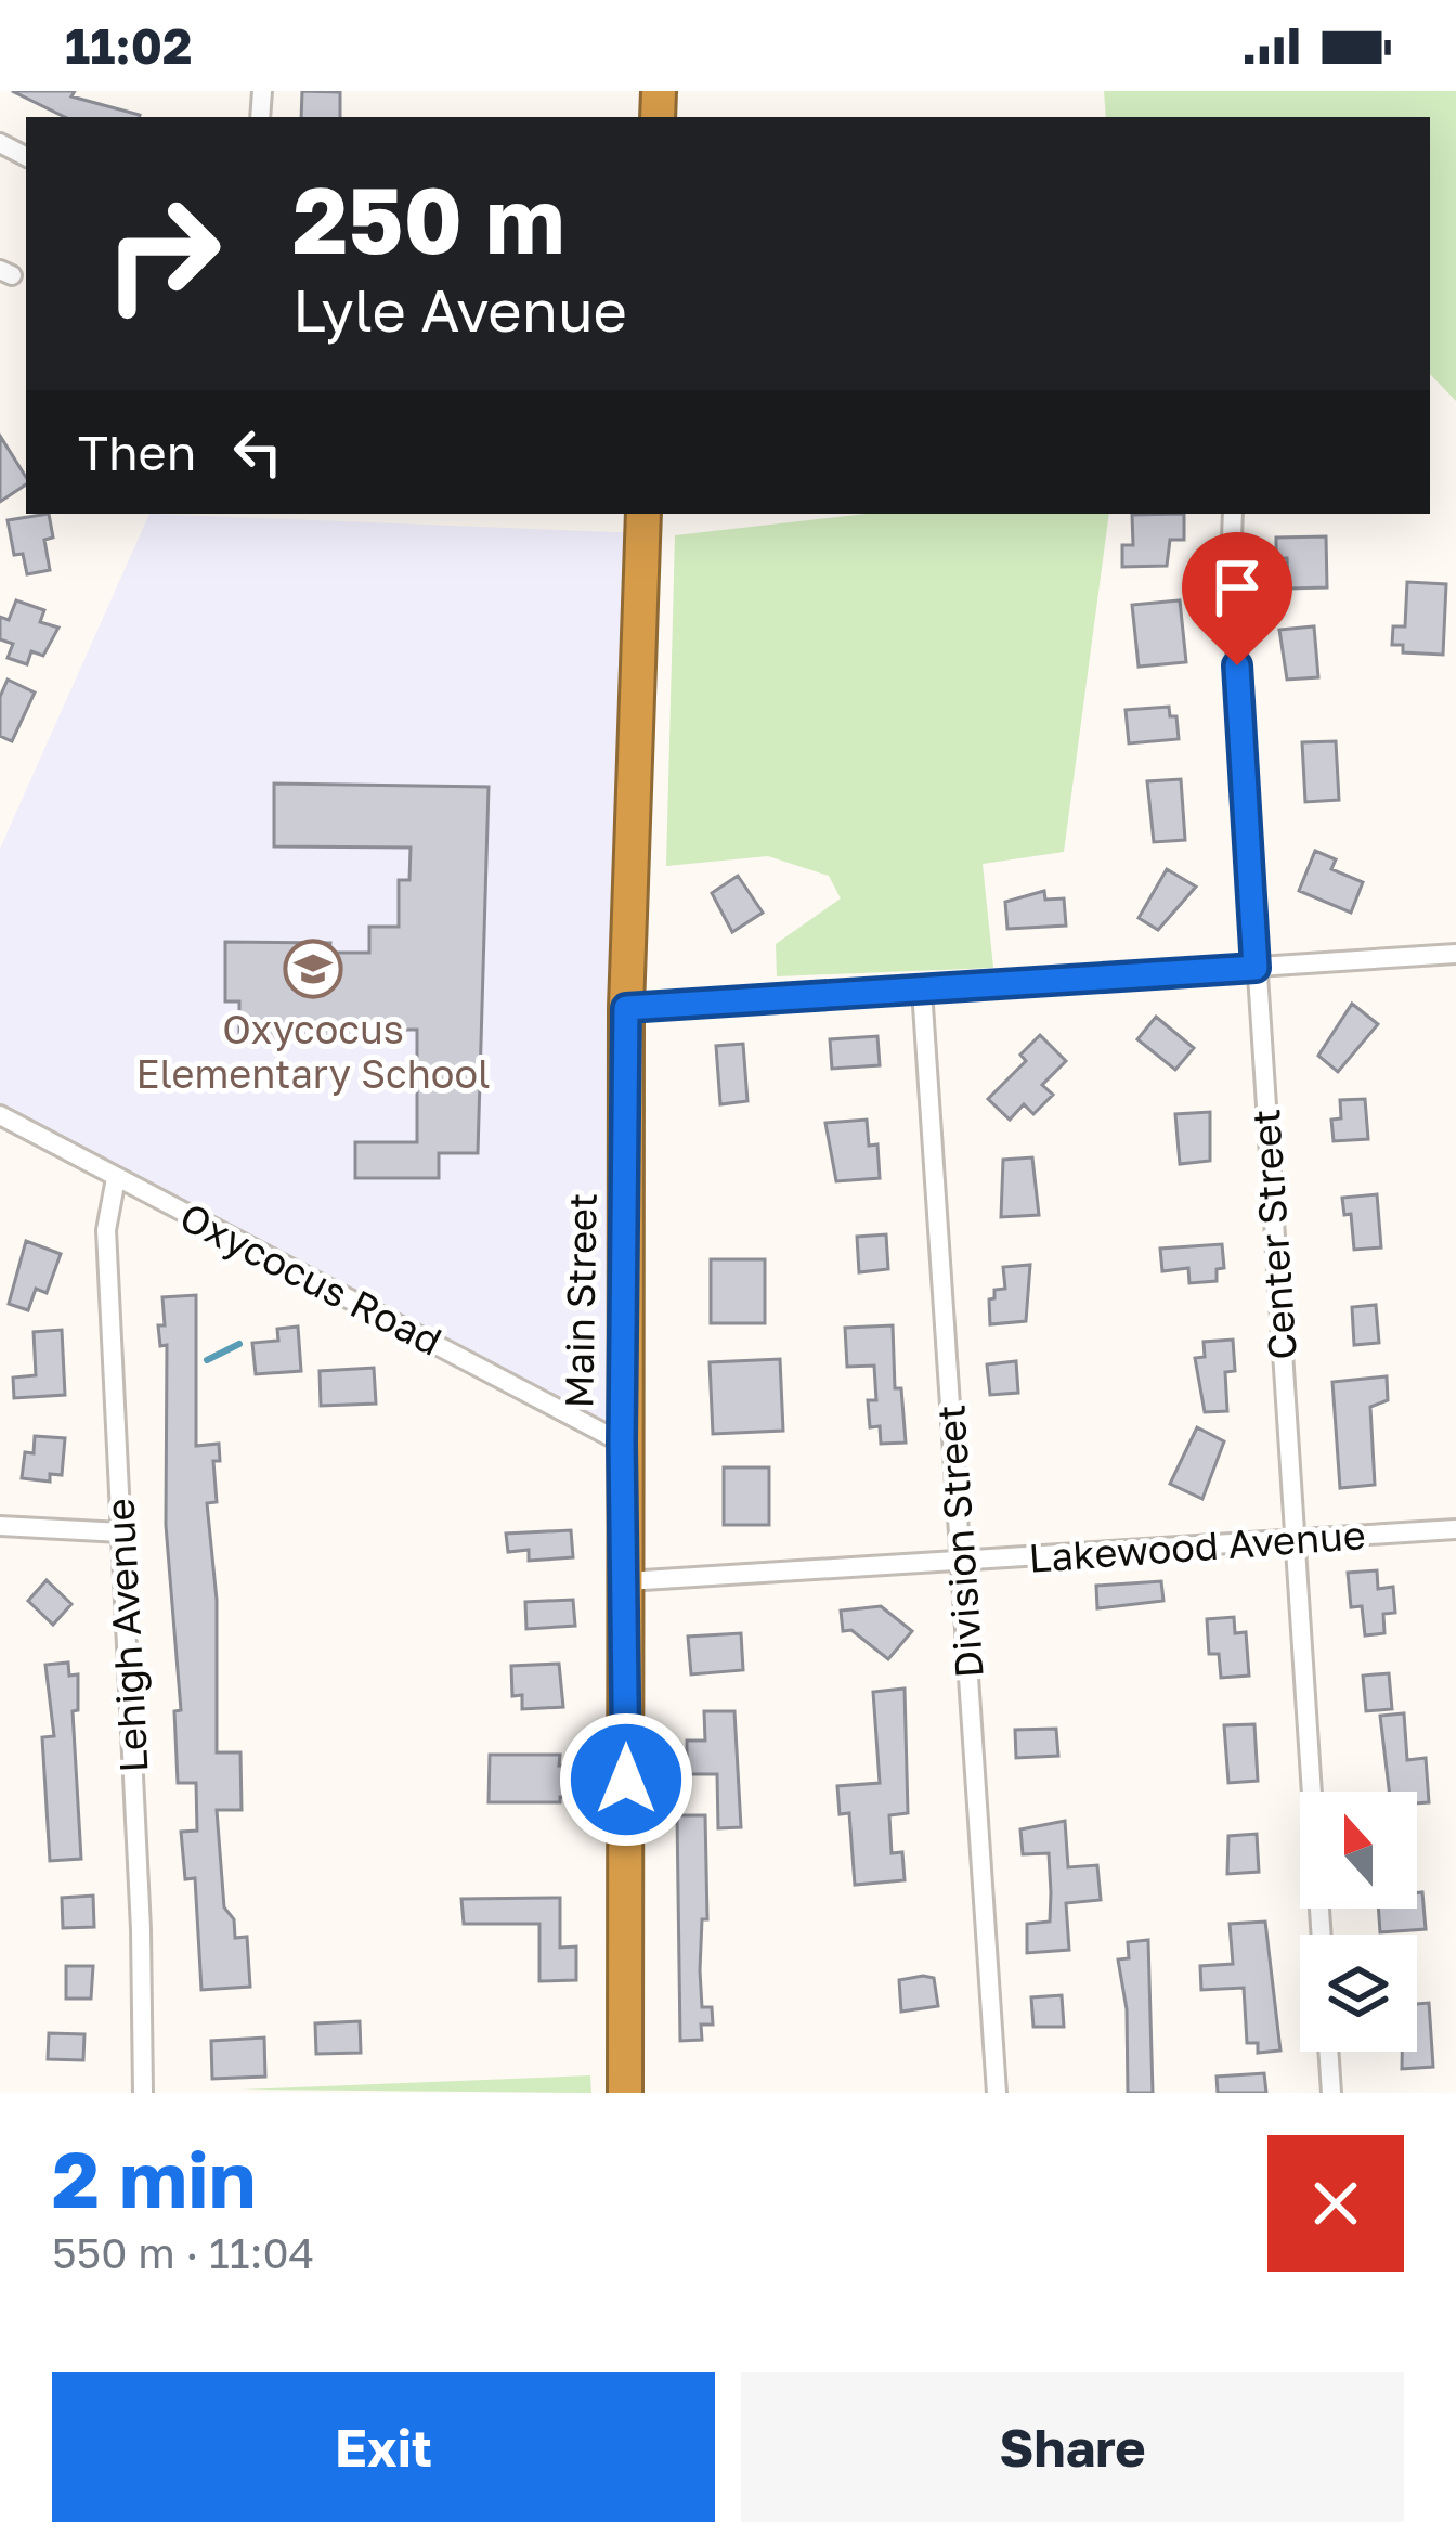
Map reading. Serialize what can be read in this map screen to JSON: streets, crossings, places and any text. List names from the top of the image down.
{
  "streets": {
    "highway": ["Main Street"],
    "street": [
      "Center Street",
      "Oxycocus Road",
      "Division Street",
      "Lakewood Avenue",
      "Lehigh Avenue"
    ]
  },
  "crossings": [
    ["Center Street", "Lakewood Avenue"],
    ["Oxycocus Road", "Main Street"],
    ["Oxycocus Road", "Lehigh Avenue"],
    ["Main Street", "Lakewood Avenue"],
    ["Division Street", "Lakewood Avenue"]
  ],
  "places": {
    "school or university": ["Oxycocus Elementary School"]
  },
  "north": "top",
  "page": {
    "status": "11:02",
    "turn": ["250 m", "Lyle Avenue"],
    "then": "Then",
    "heading": ["2 min", "550 m · 11:04"],
    "buttons": ["Exit", "Share"]
  }
}
